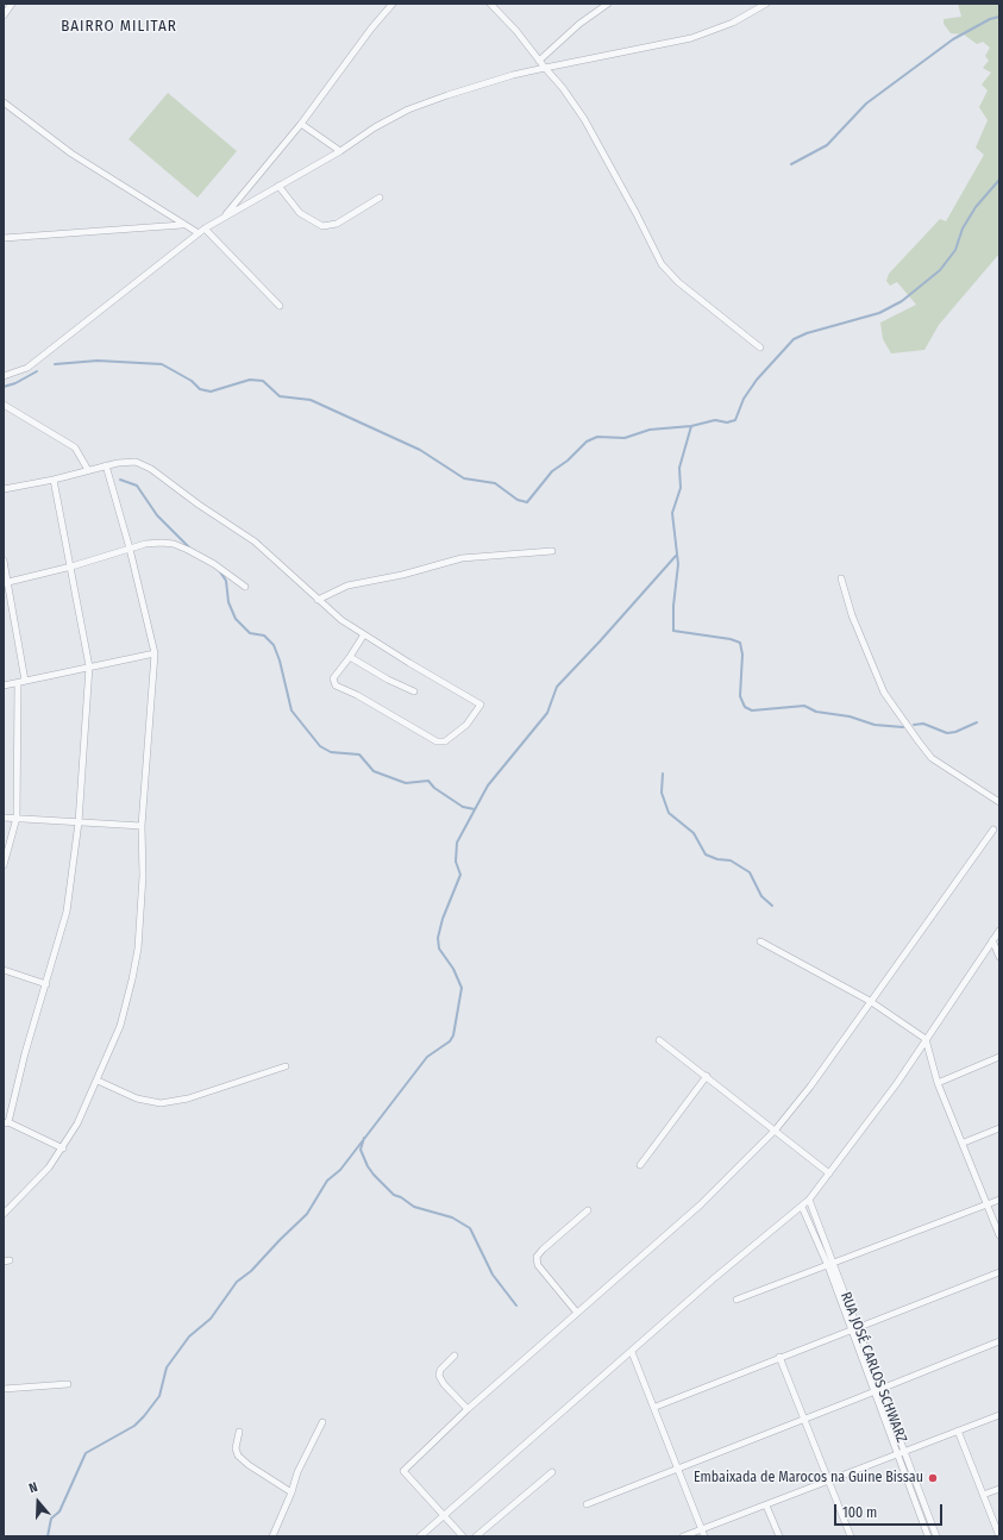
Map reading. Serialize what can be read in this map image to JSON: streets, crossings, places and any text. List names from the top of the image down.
{
  "streets": {
    "street": ["RUA JOSÉ CARLOS SCHWARZ"]
  },
  "districts": ["BAIRRO MILITAR"],
  "places": ["Embaixada de Marocos na Guine Bissau"],
  "scale_bar": "100 m",
  "north": "top"
}
